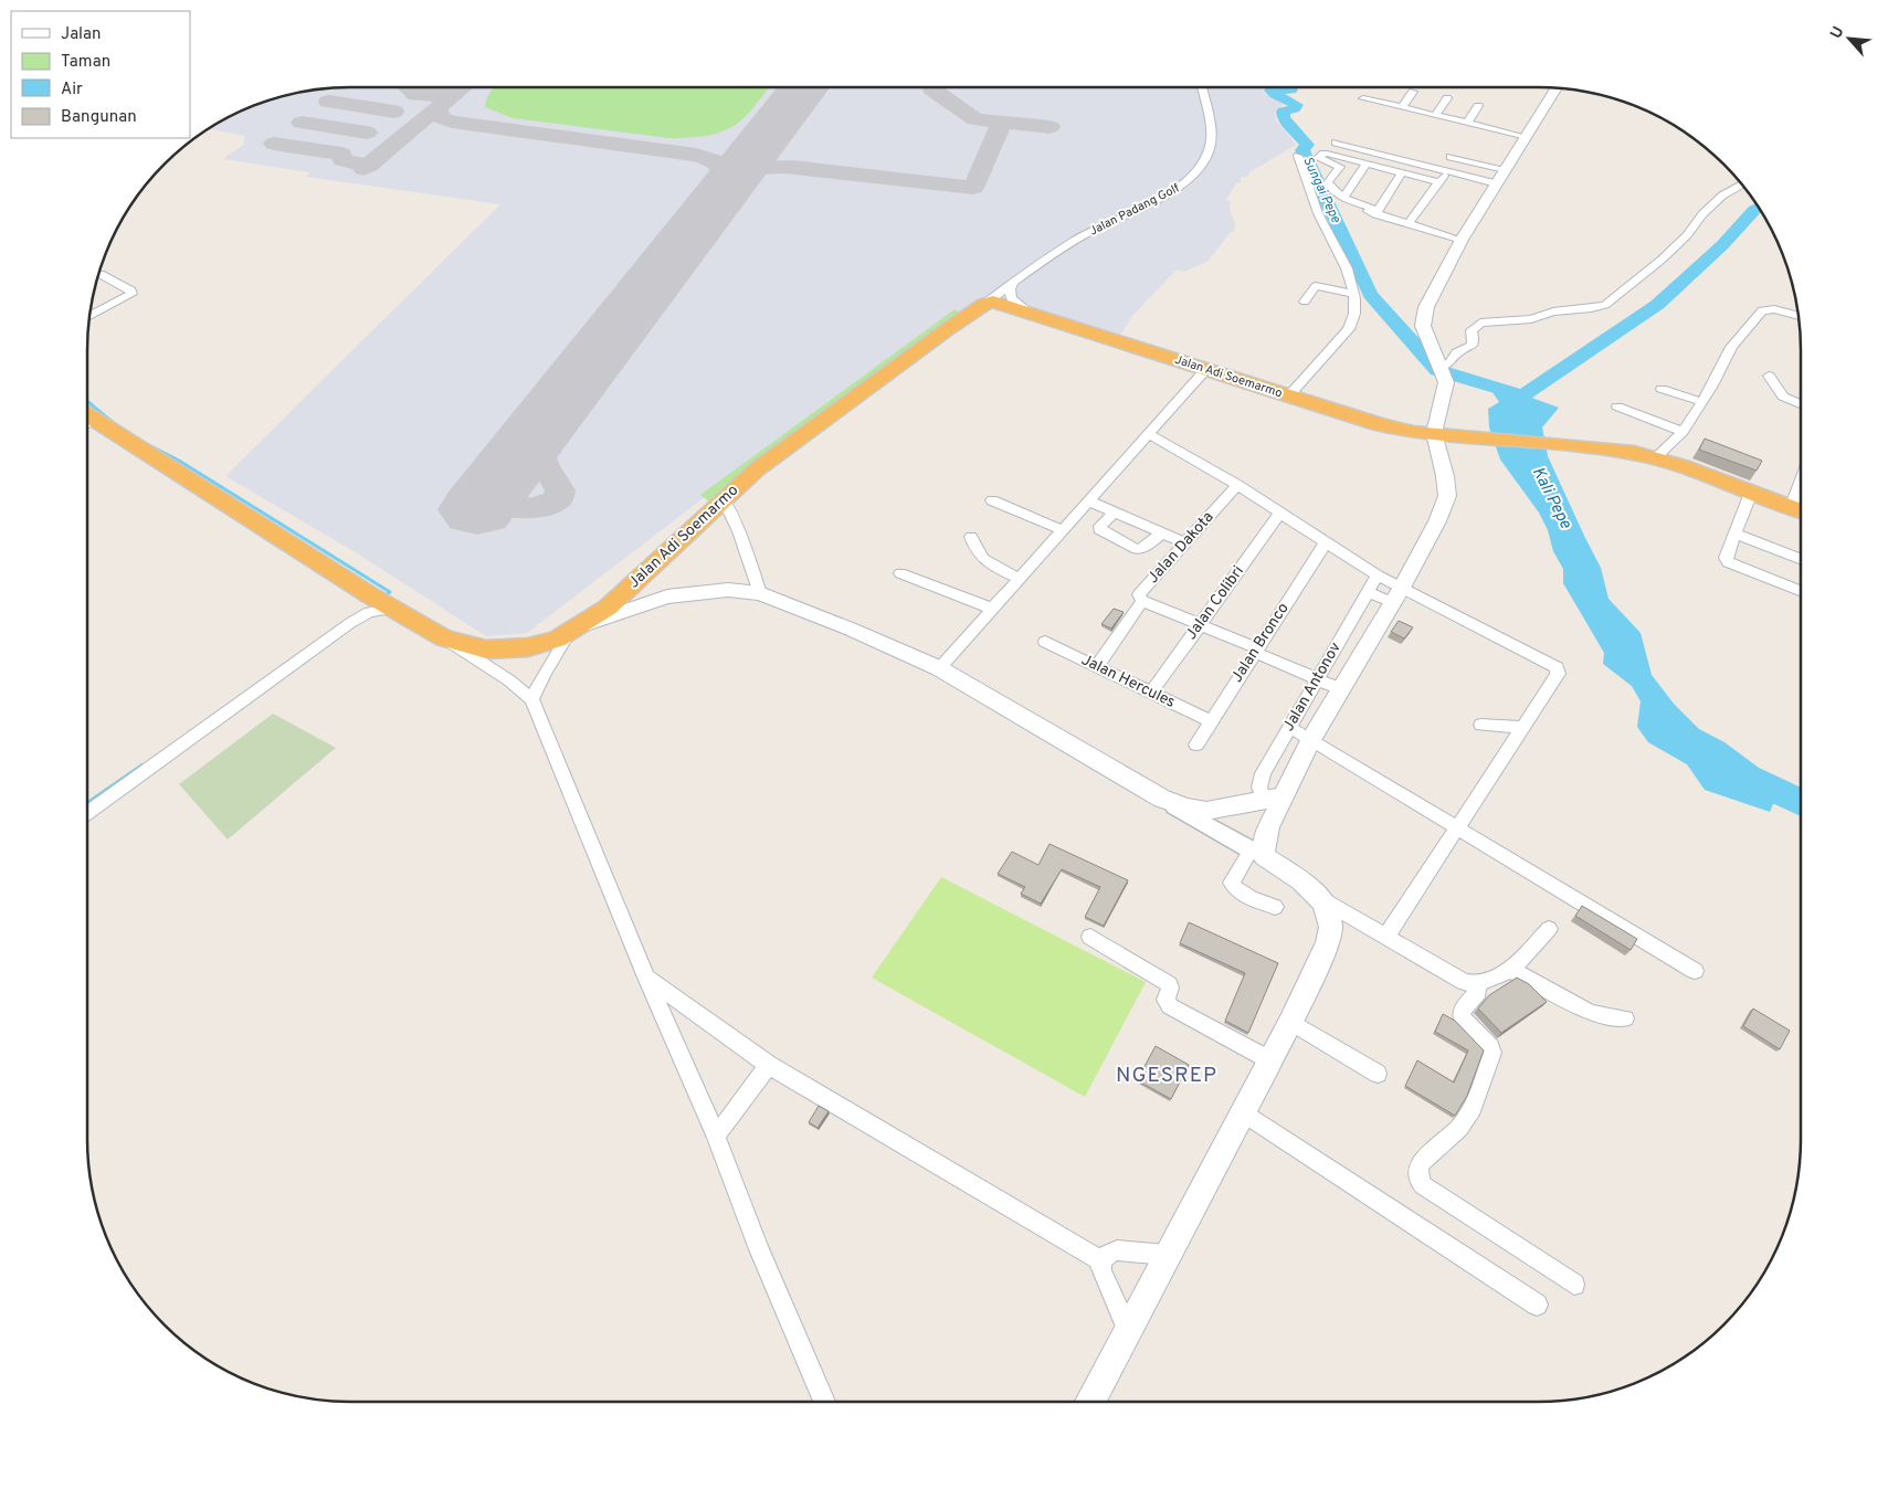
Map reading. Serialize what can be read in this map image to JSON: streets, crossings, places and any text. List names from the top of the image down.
{
  "streets": {
    "highway": ["Jalan Adi Soemarmo"],
    "street": [
      "Jalan Padang Golf",
      "Jalan Dakota",
      "Jalan Colibri",
      "Jalan Bronco",
      "Jalan Hercules",
      "Jalan Antonov"
    ]
  },
  "crossings": [
    ["Jalan Padang Golf", "Jalan Adi Soemarmo"],
    ["Jalan Dakota", "Jalan Hercules"],
    ["Jalan Colibri", "Jalan Hercules"],
    ["Jalan Bronco", "Jalan Hercules"]
  ],
  "districts": ["NGESREP"],
  "water": ["Sungai Pepe", "Kali Pepe"],
  "legend": [
    "Jalan",
    "Taman",
    "Air",
    "Bangunan"
  ],
  "north": "top left"
}
